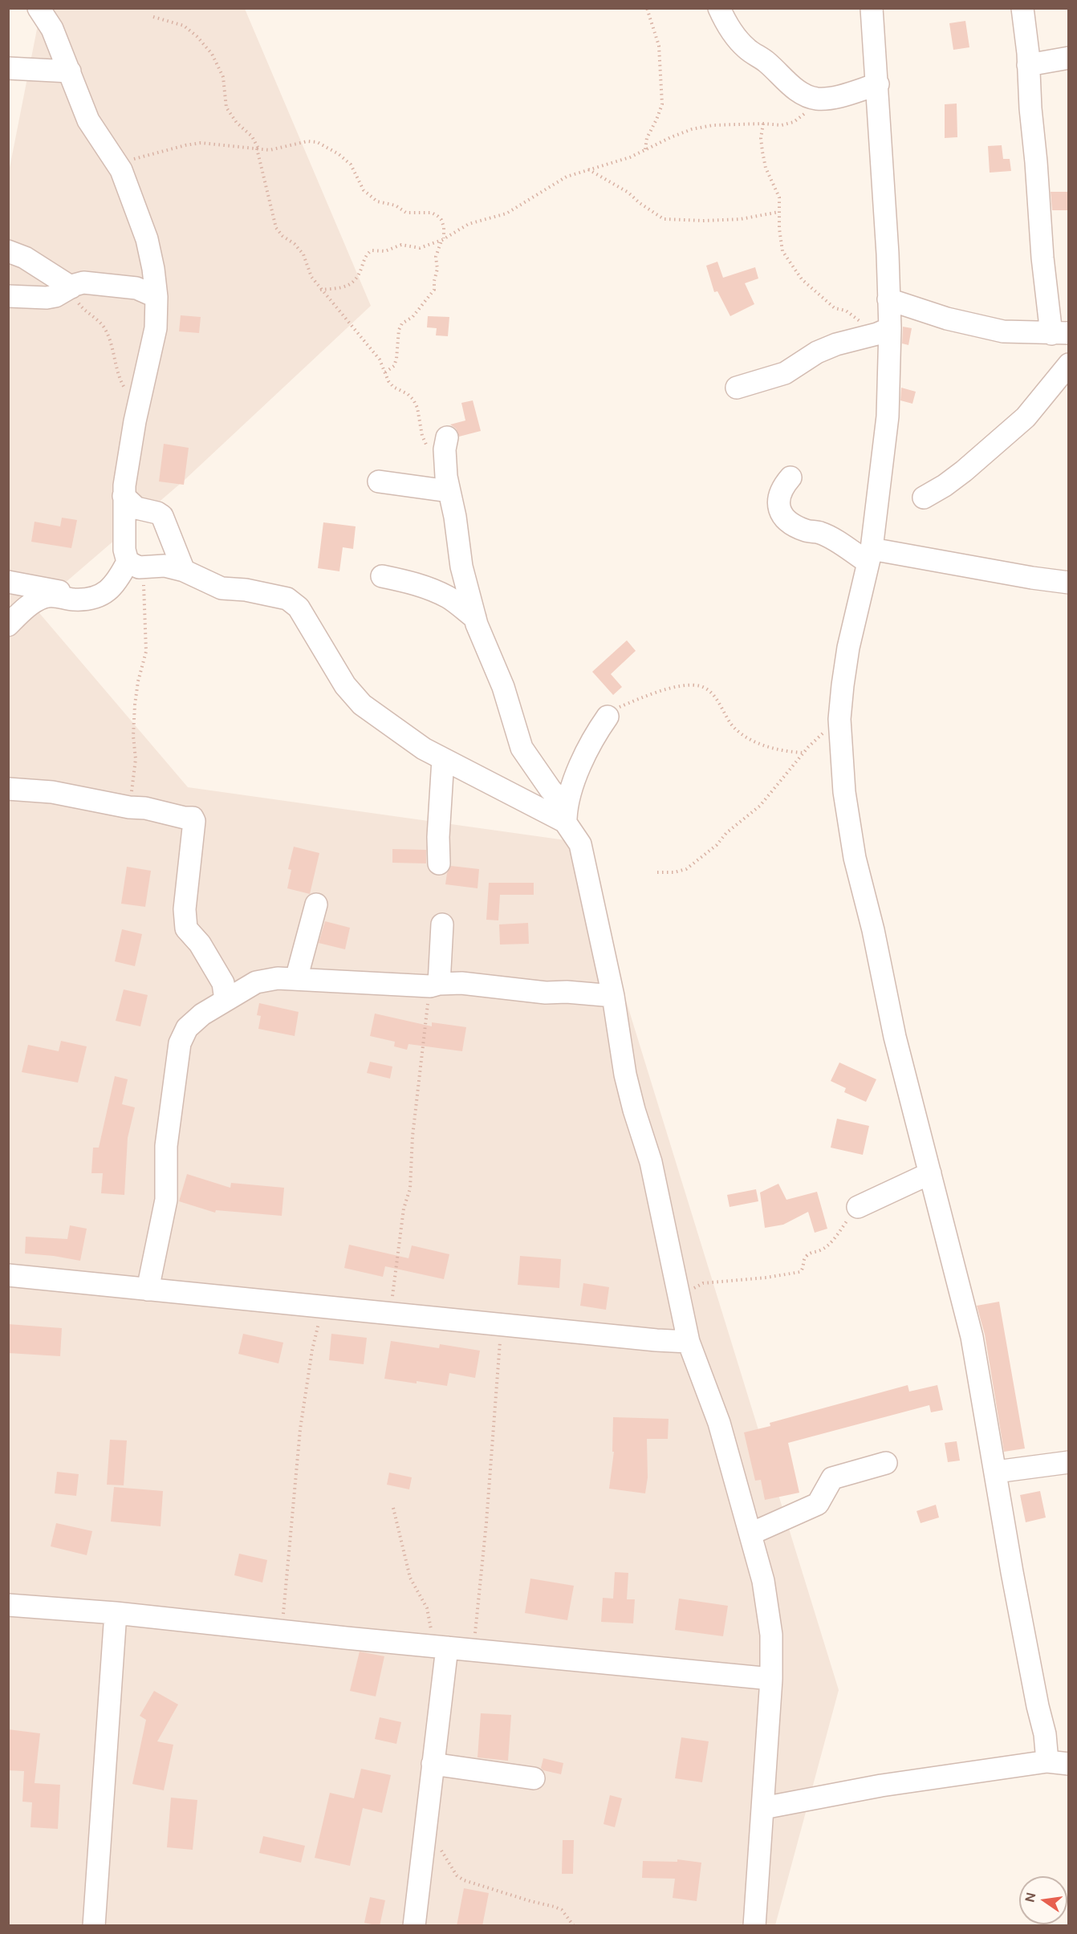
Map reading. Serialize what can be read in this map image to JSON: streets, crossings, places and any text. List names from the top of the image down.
{
  "north": "left"
}
